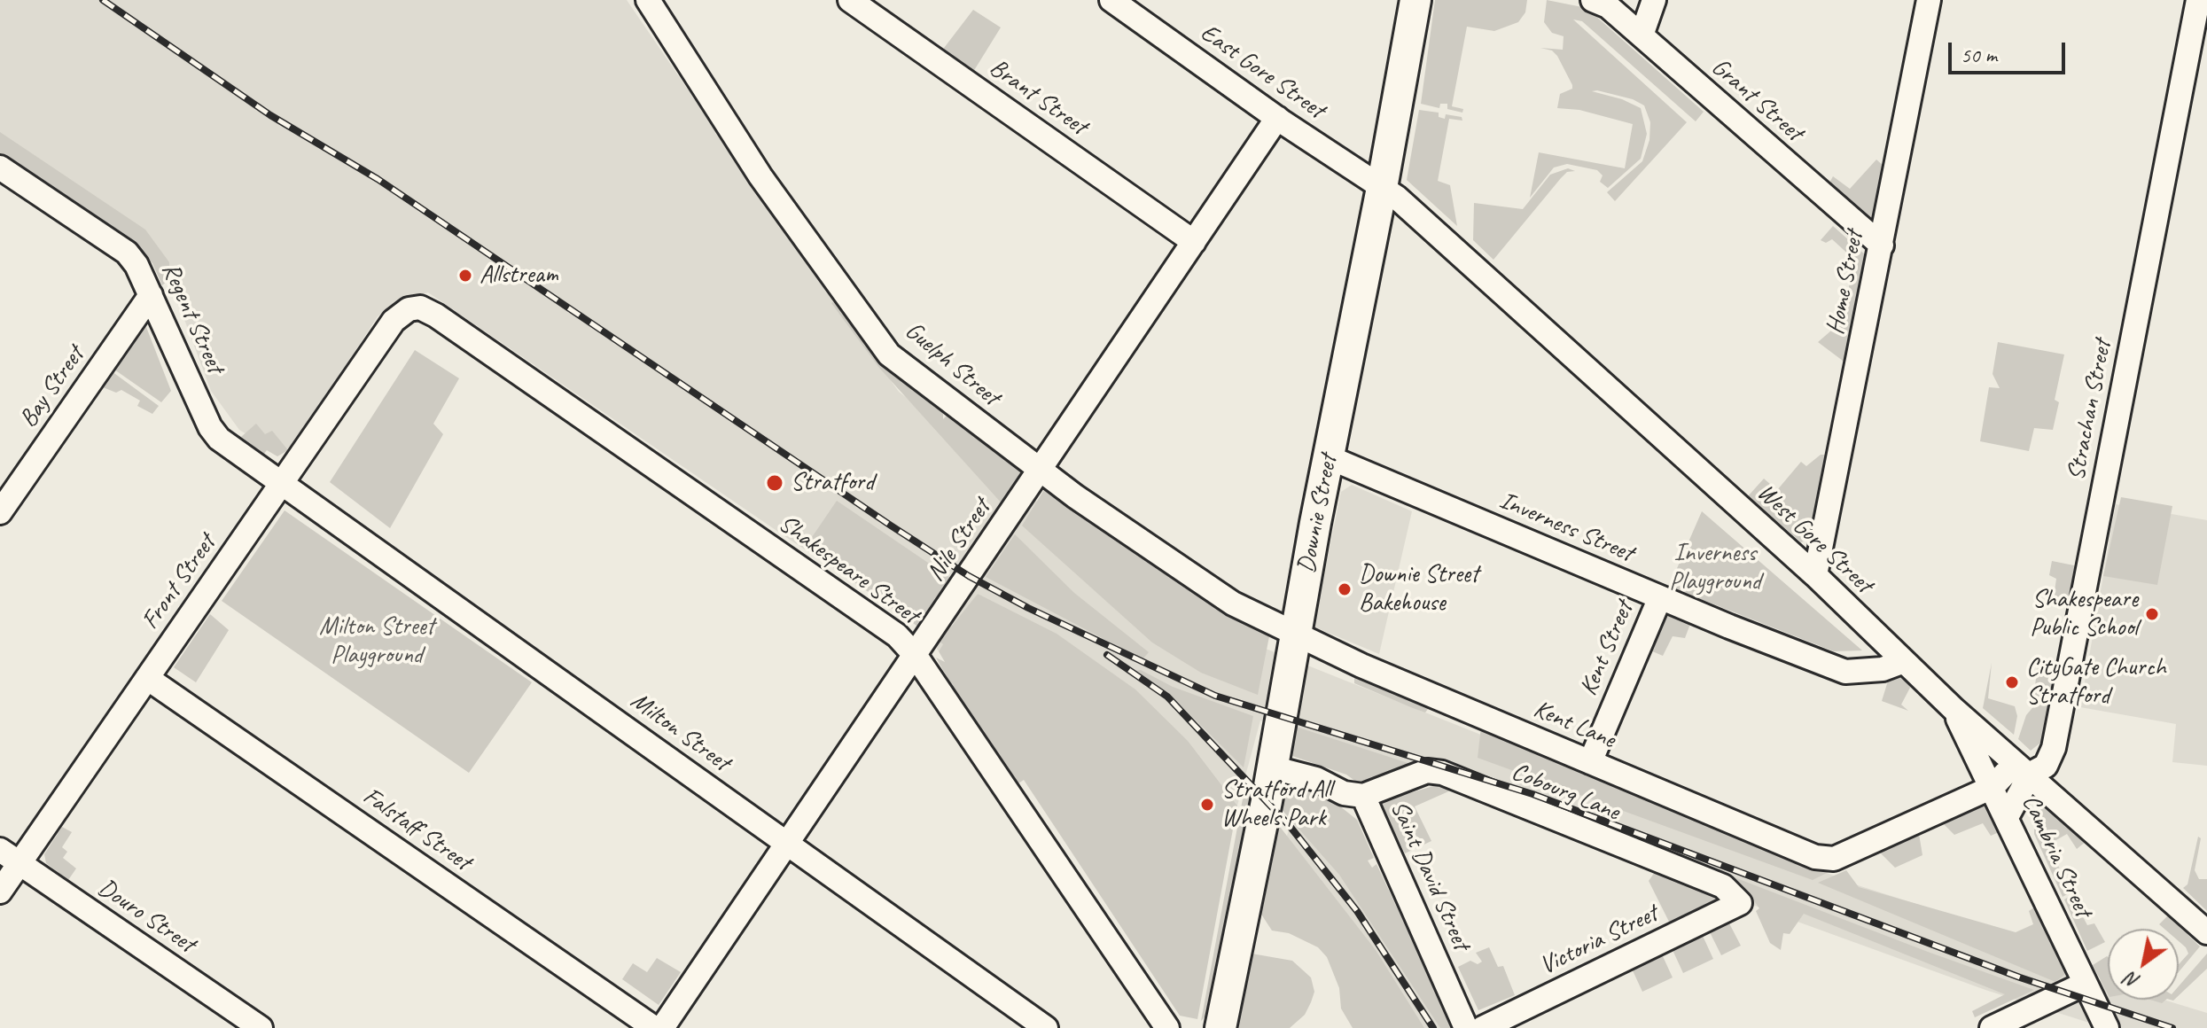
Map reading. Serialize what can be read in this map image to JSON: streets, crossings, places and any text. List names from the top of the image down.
{
  "streets": {
    "main road": ["Downie Street"],
    "street": [
      "East Gore Street",
      "Brant Street",
      "Grant Street",
      "Home Street",
      "Regent Street",
      "Guelph Street",
      "Bay Street",
      "Strachan Street",
      "Inverness Street",
      "West Gore Street",
      "Nile Street",
      "Shakespeare Street",
      "Front Street",
      "Kent Street",
      "Kent Lane",
      "Milton Street",
      "Cobourg Lane",
      "Falstaff Street",
      "Cambria Street",
      "Saint David Street",
      "Douro Street",
      "Victoria Street"
    ]
  },
  "crossings": [
    ["East Gore Street", "Downie Street"],
    ["East Gore Street", "West Gore Street"],
    ["East Gore Street", "Nile Street"],
    ["Brant Street", "Nile Street"],
    ["Grant Street", "Home Street"],
    ["Home Street", "West Gore Street"],
    ["Regent Street", "Bay Street"],
    ["Regent Street", "Front Street"],
    ["Regent Street", "Milton Street"],
    ["Guelph Street", "Downie Street"],
    ["Guelph Street", "Nile Street"],
    ["Guelph Street", "Kent Lane"],
    ["Strachan Street", "West Gore Street"],
    ["Strachan Street", "Cambria Street"],
    ["Downie Street", "Inverness Street"],
    ["Downie Street", "West Gore Street"],
    ["Downie Street", "Kent Lane"],
    ["Downie Street", "Saint David Street"],
    ["Inverness Street", "West Gore Street"],
    ["Inverness Street", "Kent Street"],
    ["West Gore Street", "Cambria Street"],
    ["Nile Street", "Shakespeare Street"],
    ["Nile Street", "Milton Street"],
    ["Shakespeare Street", "Front Street"],
    ["Front Street", "Milton Street"],
    ["Front Street", "Falstaff Street"],
    ["Front Street", "Douro Street"],
    ["Kent Street", "Kent Lane"],
    ["Kent Lane", "Cambria Street"],
    ["Cobourg Lane", "Saint David Street"],
    ["Cobourg Lane", "Victoria Street"]
  ],
  "parks": ["Inverness Playground", "Milton Street Playground"],
  "places": [
    "Allstream",
    "Stratford",
    "Downie Street Bakehouse",
    "Shakespeare Public School",
    "CityGate Church Stratford",
    "Stratford All Wheels Park"
  ],
  "scale_bar": "50 m",
  "north": "bottom left"
}
